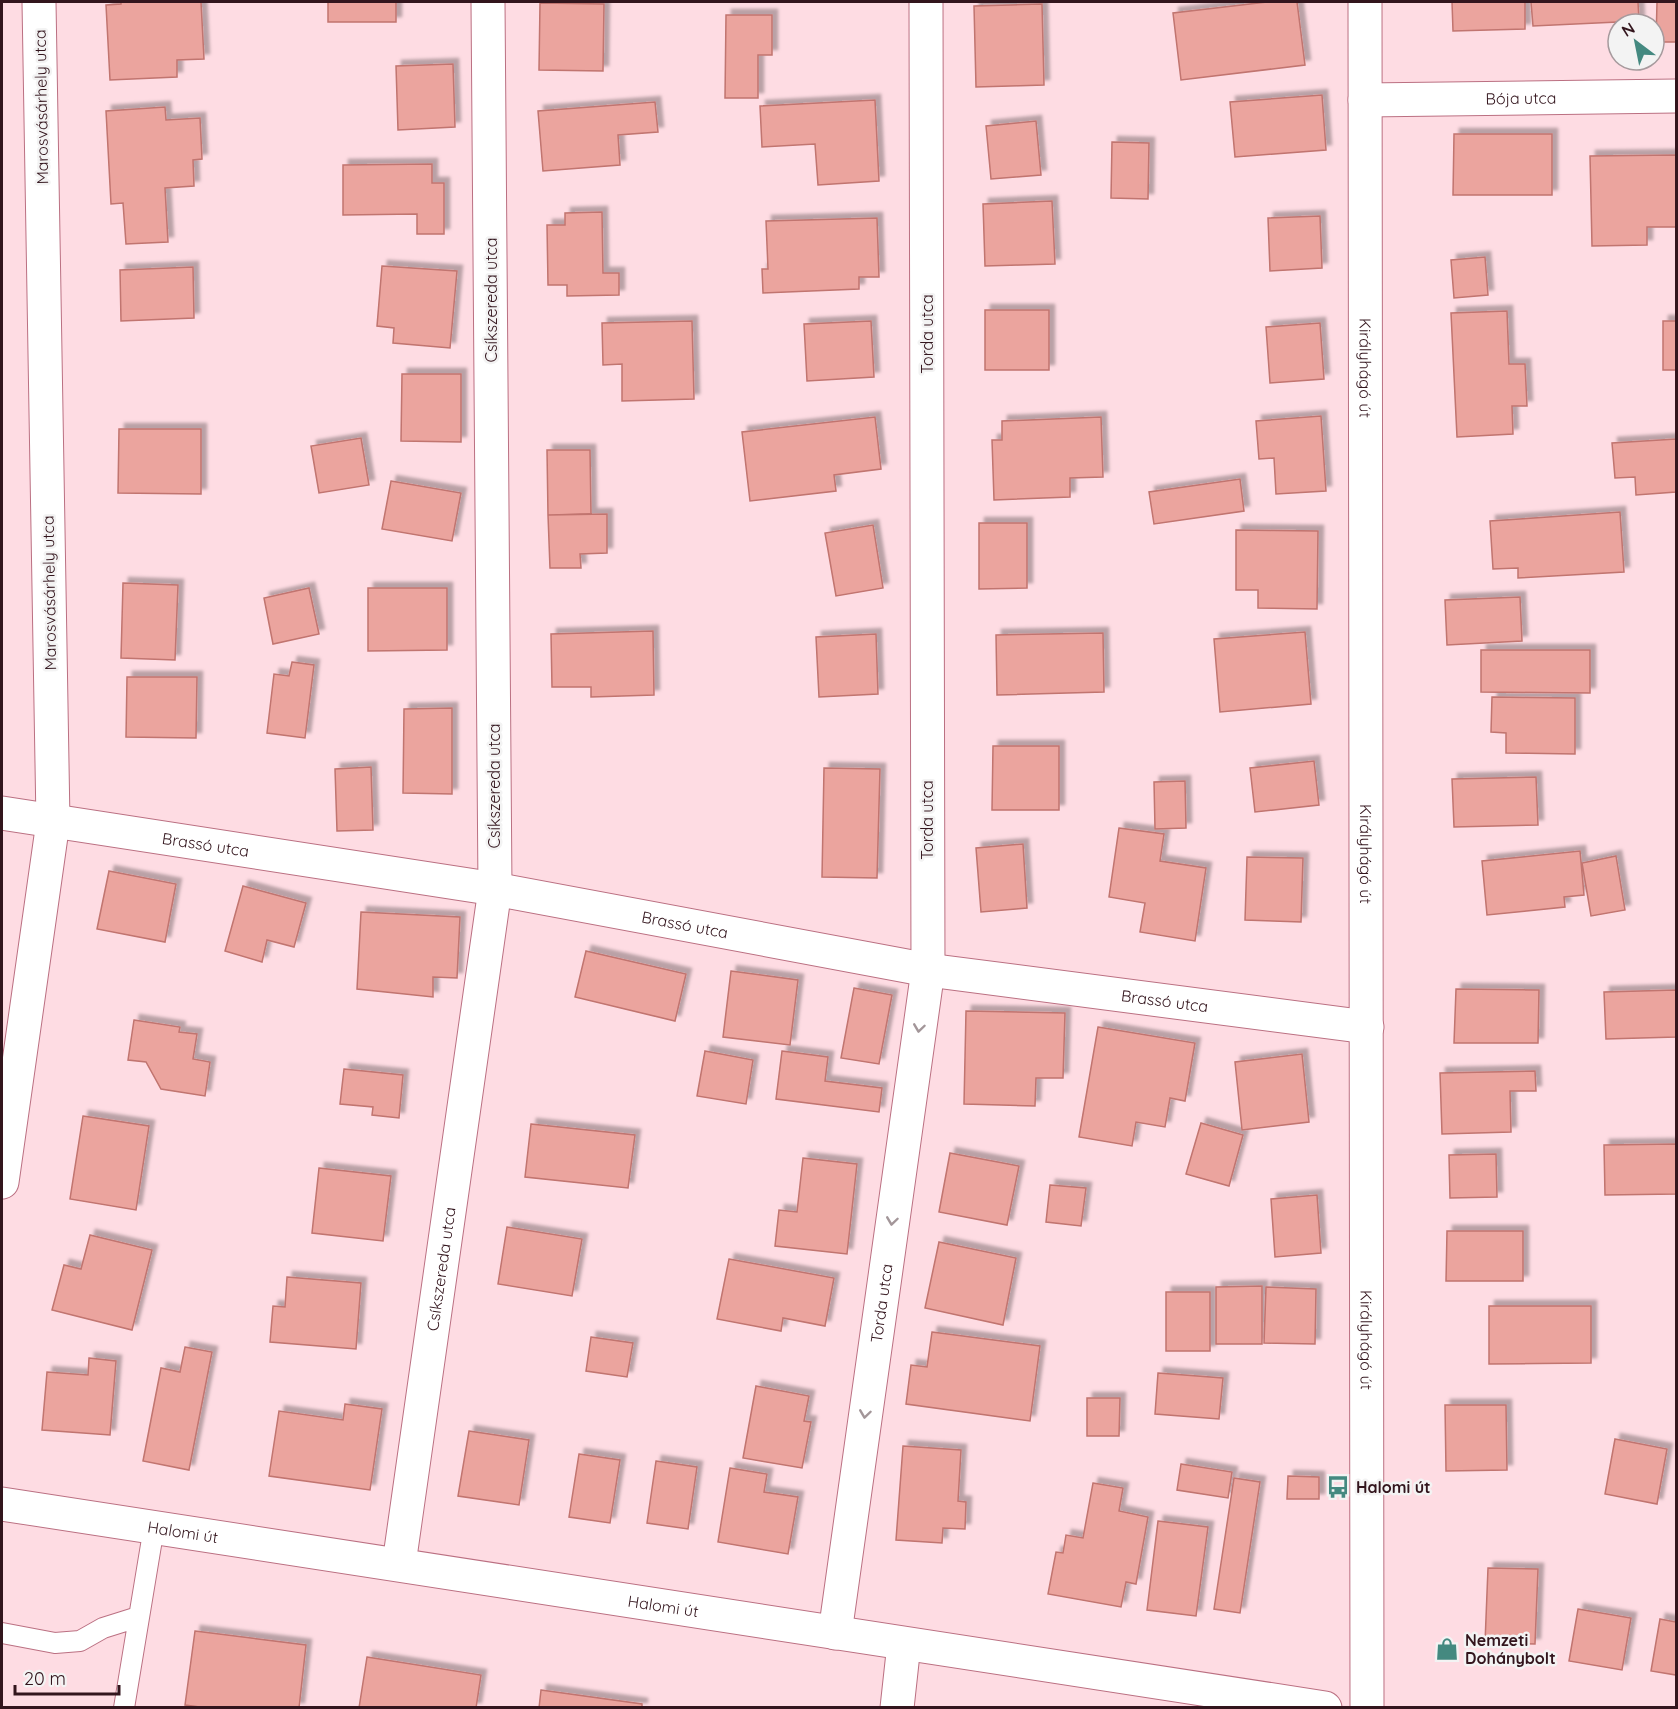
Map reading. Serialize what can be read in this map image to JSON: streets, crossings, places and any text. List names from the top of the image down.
{
  "streets": {
    "street": [
      "Bója utca",
      "Marosvásárhely utca",
      "Csíkszereda utca",
      "Torda utca",
      "Királyhágó út",
      "Brassó utca",
      "Halomi út"
    ]
  },
  "crossings": [
    ["Bója utca", "Királyhágó út"],
    ["Marosvásárhely utca", "Brassó utca"],
    ["Csíkszereda utca", "Brassó utca"],
    ["Csíkszereda utca", "Halomi út"],
    ["Torda utca", "Brassó utca"],
    ["Torda utca", "Halomi út"],
    ["Királyhágó út", "Brassó utca"]
  ],
  "one_way": ["Torda utca"],
  "places": {
    "bus stop": ["Halomi út"],
    "shop": ["Nemzeti Dohánybolt"]
  },
  "scale_bar": "20 m",
  "north": "top left"
}
